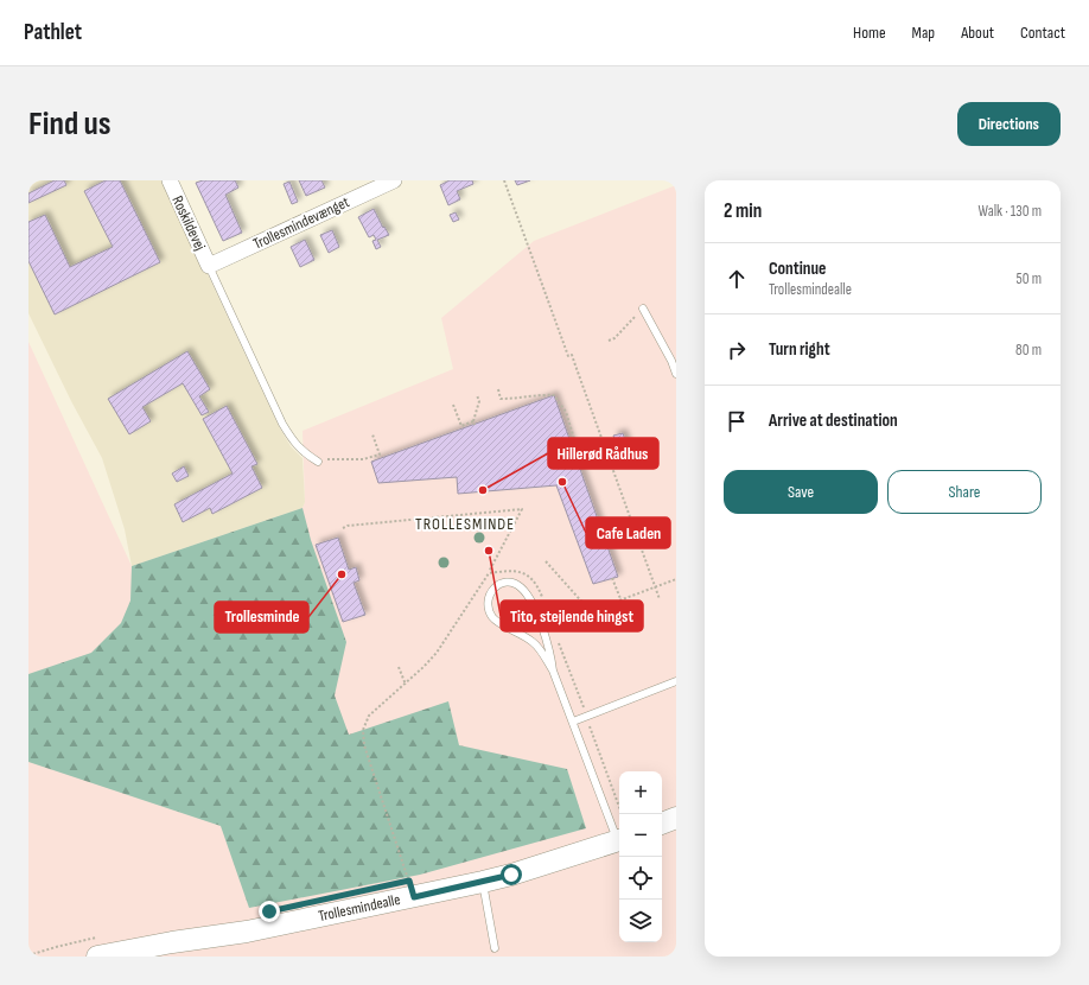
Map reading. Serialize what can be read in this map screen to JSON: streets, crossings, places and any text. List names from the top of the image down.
{
  "streets": {
    "street": ["Roskildevej", "Trollesmindevænget", "Trollesmindealle"]
  },
  "crossings": [
    ["Roskildevej", "Trollesmindevænget"]
  ],
  "districts": ["TROLLESMINDE"],
  "places": [
    "Cafe Laden",
    "Hillerød Rådhus",
    "Tito, stejlende hingst",
    "Trollesminde"
  ],
  "page": {
    "header": "Pathlet",
    "nav": [
      "Home",
      "Map",
      "About",
      "Contact"
    ],
    "buttons": [
      "Directions",
      ["Save", "Share"]
    ],
    "title": "Find us",
    "heading": ["2 min", "Walk · 130 m"],
    "list": [
      ["Continue", "Trollesmindealle", "50 m"],
      ["Turn right", "80 m"],
      "Arrive at destination"
    ],
    "map_buttons": ["+", "−"]
  }
}
